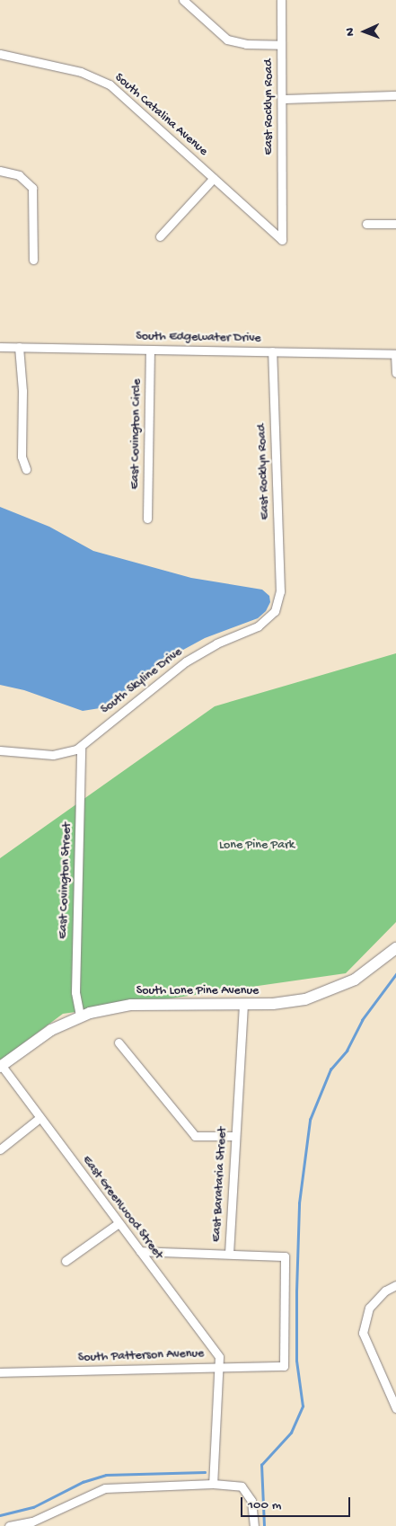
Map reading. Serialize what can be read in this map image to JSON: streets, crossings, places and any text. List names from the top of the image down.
{
  "streets": {
    "main road": ["South Lone Pine Avenue"],
    "street": [
      "East Rocklyn Road",
      "South Catalina Avenue",
      "South Edgewater Drive",
      "East Covington Circle",
      "South Skyline Drive",
      "East Covington Street",
      "East Barataria Street",
      "East Greenwood Street",
      "South Patterson Avenue"
    ]
  },
  "crossings": [
    ["East Rocklyn Road", "South Catalina Avenue"],
    ["East Rocklyn Road", "South Edgewater Drive"],
    ["East Rocklyn Road", "South Skyline Drive"],
    ["South Edgewater Drive", "East Covington Circle"],
    ["South Skyline Drive", "East Covington Street"],
    ["East Covington Street", "South Lone Pine Avenue"],
    ["South Lone Pine Avenue", "East Barataria Street"],
    ["South Lone Pine Avenue", "East Greenwood Street"],
    ["East Barataria Street", "South Patterson Avenue"],
    ["East Greenwood Street", "South Patterson Avenue"]
  ],
  "parks": ["Lone Pine Park"],
  "scale_bar": "100 m",
  "north": "left"
}
